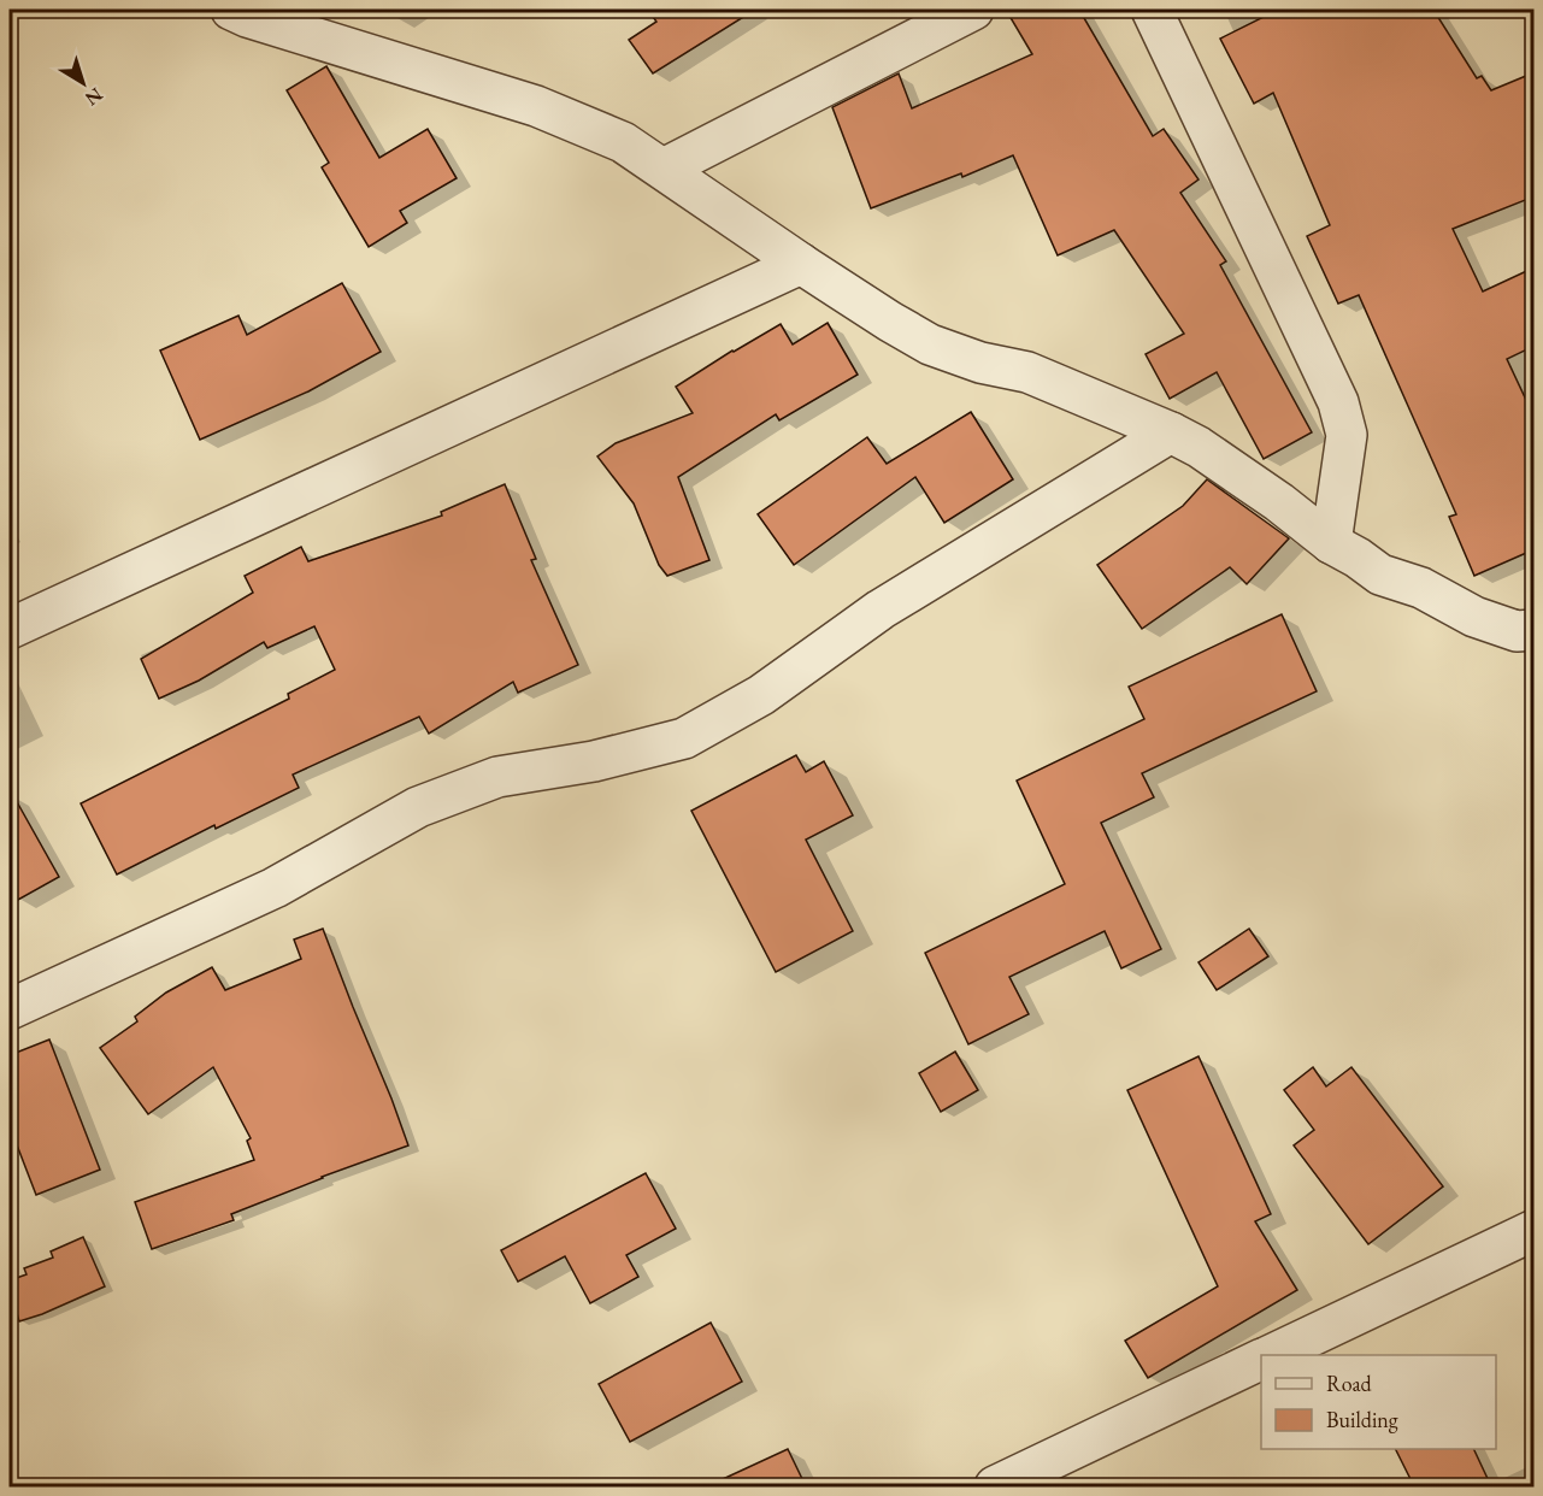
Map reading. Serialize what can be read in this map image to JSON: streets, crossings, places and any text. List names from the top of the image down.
{
  "legend": ["Road", "Building"],
  "north": "bottom right"
}
